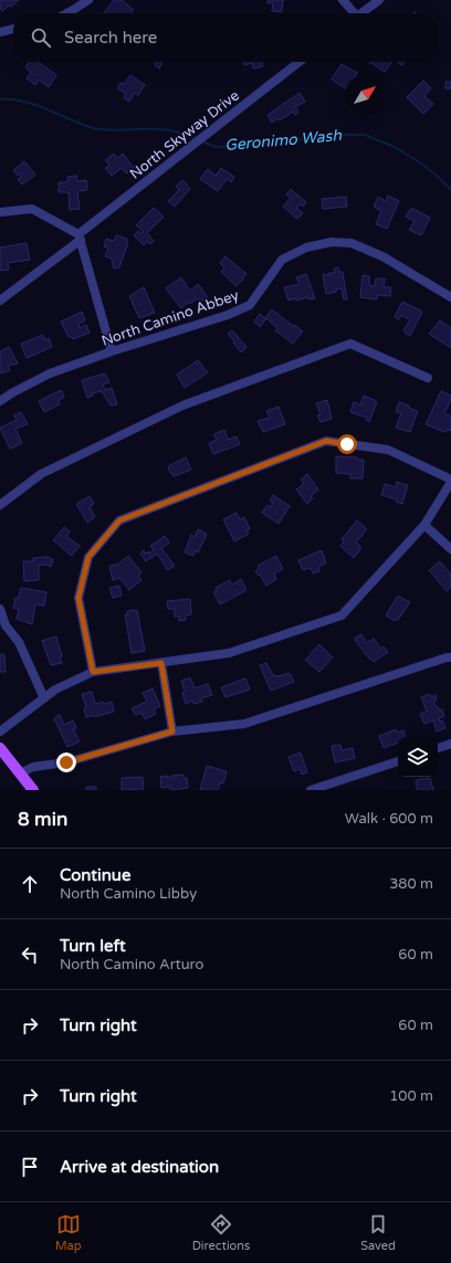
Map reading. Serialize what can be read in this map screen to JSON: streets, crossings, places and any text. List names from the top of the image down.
{
  "streets": {
    "street": ["North Skyway Drive", "North Camino Abbey"]
  },
  "water": ["Geronimo Wash"],
  "north": "top right",
  "page": {
    "search": "Search here",
    "heading": ["8 min", "Walk · 600 m"],
    "list": [
      ["Continue", "North Camino Libby", "380 m"],
      ["Turn left", "North Camino Arturo", "60 m"],
      ["Turn right", "60 m"],
      ["Turn right", "100 m"],
      "Arrive at destination"
    ],
    "nav": ["Map", "Directions", "Saved"]
  }
}
